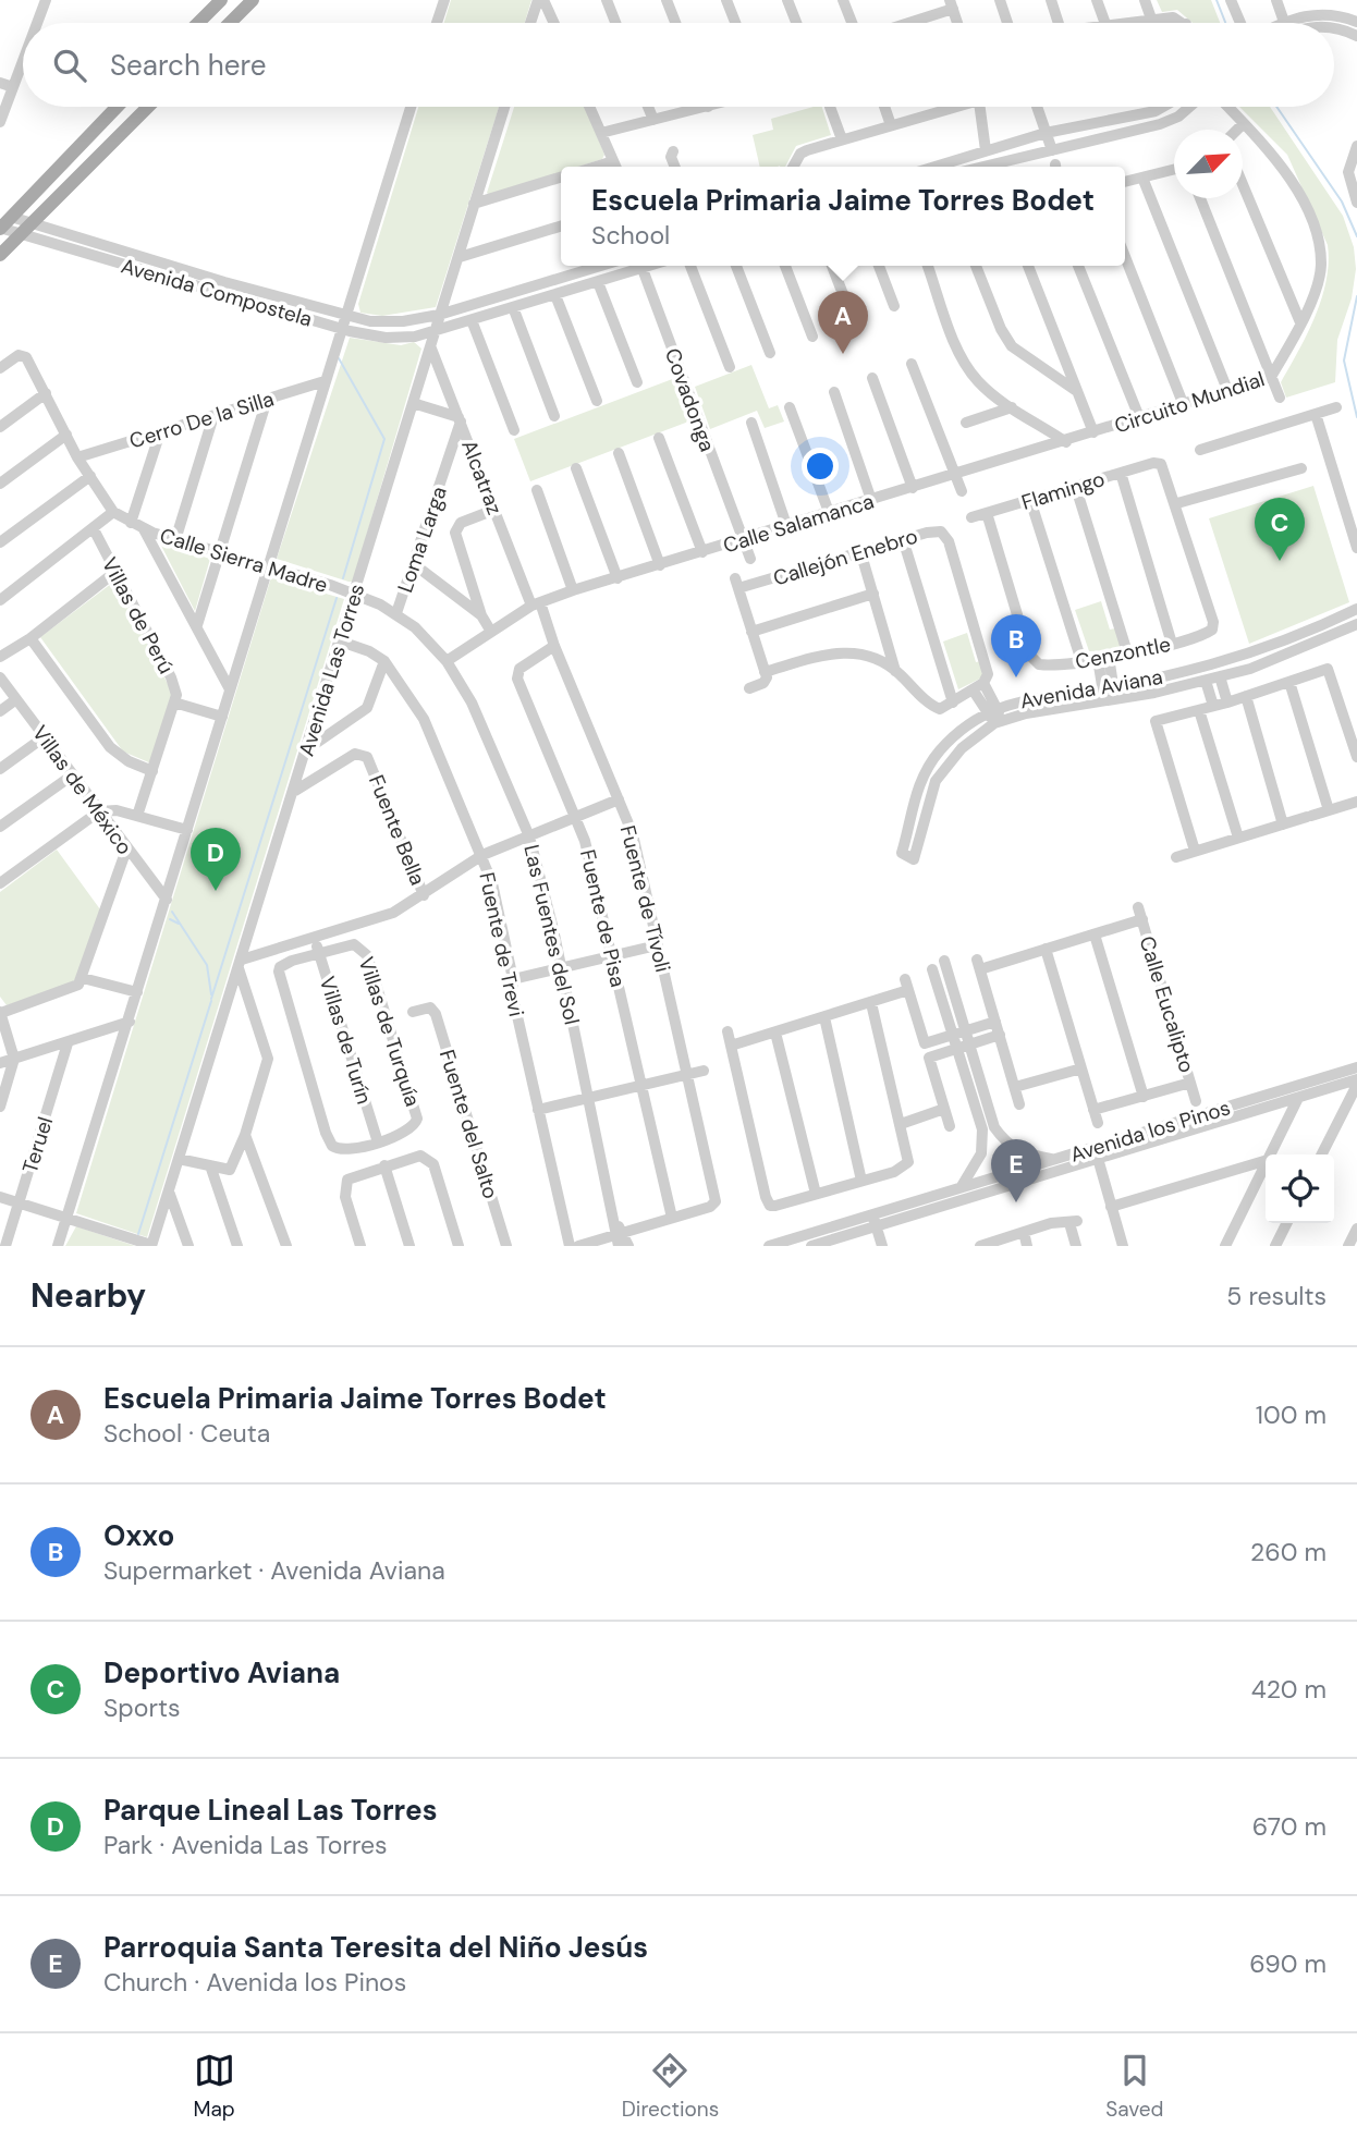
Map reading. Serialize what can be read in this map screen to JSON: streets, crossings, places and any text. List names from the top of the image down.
{
  "streets": {
    "street": [
      "Avenida Compostela",
      "Covadonga",
      "Circuito Mundial",
      "Cerro De la Silla",
      "Alcatraz",
      "Flamingo",
      "Calle Salamanca",
      "Loma Larga",
      "Callejón Enebro",
      "Calle Sierra Madre",
      "Villas de Perú",
      "Cenzontle",
      "Avenida Las Torres",
      "Avenida Aviana",
      "Villas de México",
      "Fuente Bella",
      "Fuente de Tívoli",
      "Fuente de Pisa",
      "Las Fuentes del Sol",
      "Fuente de Trevi",
      "Calle Eucalipto",
      "Villas de Turquía",
      "Villas de Turín",
      "Fuente del Salto",
      "Avenida los Pinos",
      "Teruel"
    ]
  },
  "crossings": [
    ["Avenida Compostela", "Avenida Las Torres"],
    ["Covadonga", "Calle Salamanca"],
    ["Circuito Mundial", "Calle Salamanca"],
    ["Alcatraz", "Calle Salamanca"],
    ["Alcatraz", "Loma Larga"],
    ["Alcatraz", "Avenida Las Torres"],
    ["Alcatraz", "Fuente de Tívoli"],
    ["Flamingo", "Cenzontle"],
    ["Calle Salamanca", "Calle Sierra Madre"],
    ["Calle Salamanca", "Fuente de Tívoli"],
    ["Calle Salamanca", "Las Fuentes del Sol"],
    ["Loma Larga", "Calle Sierra Madre"],
    ["Calle Sierra Madre", "Avenida Las Torres"],
    ["Calle Sierra Madre", "Las Fuentes del Sol"],
    ["Avenida Las Torres", "Fuente Bella"],
    ["Fuente de Tívoli", "Fuente de Pisa"],
    ["Villas de Turquía", "Villas de Turín"]
  ],
  "north": "top right",
  "page": {
    "search": "Search here",
    "popup": ["Escuela Primaria Jaime Torres Bodet", "School"],
    "pins": [
      "A",
      "C",
      "B",
      "D",
      "E"
    ],
    "heading": ["Nearby", "5 results"],
    "list": [
      {
        "mark": "A",
        "name": "Escuela Primaria Jaime Torres Bodet",
        "note": "School · Ceuta",
        "value": "100 m"
      },
      {
        "mark": "B",
        "name": "Oxxo",
        "note": "Supermarket · Avenida Aviana",
        "value": "260 m"
      },
      {
        "mark": "C",
        "name": "Deportivo Aviana",
        "note": "Sports",
        "value": "420 m"
      },
      {
        "mark": "D",
        "name": "Parque Lineal Las Torres",
        "note": "Park · Avenida Las Torres",
        "value": "670 m"
      },
      {
        "mark": "E",
        "name": "Parroquia Santa Teresita del Niño Jesús",
        "note": "Church · Avenida los Pinos",
        "value": "690 m"
      }
    ],
    "nav": ["Map", "Directions", "Saved"]
  }
}
